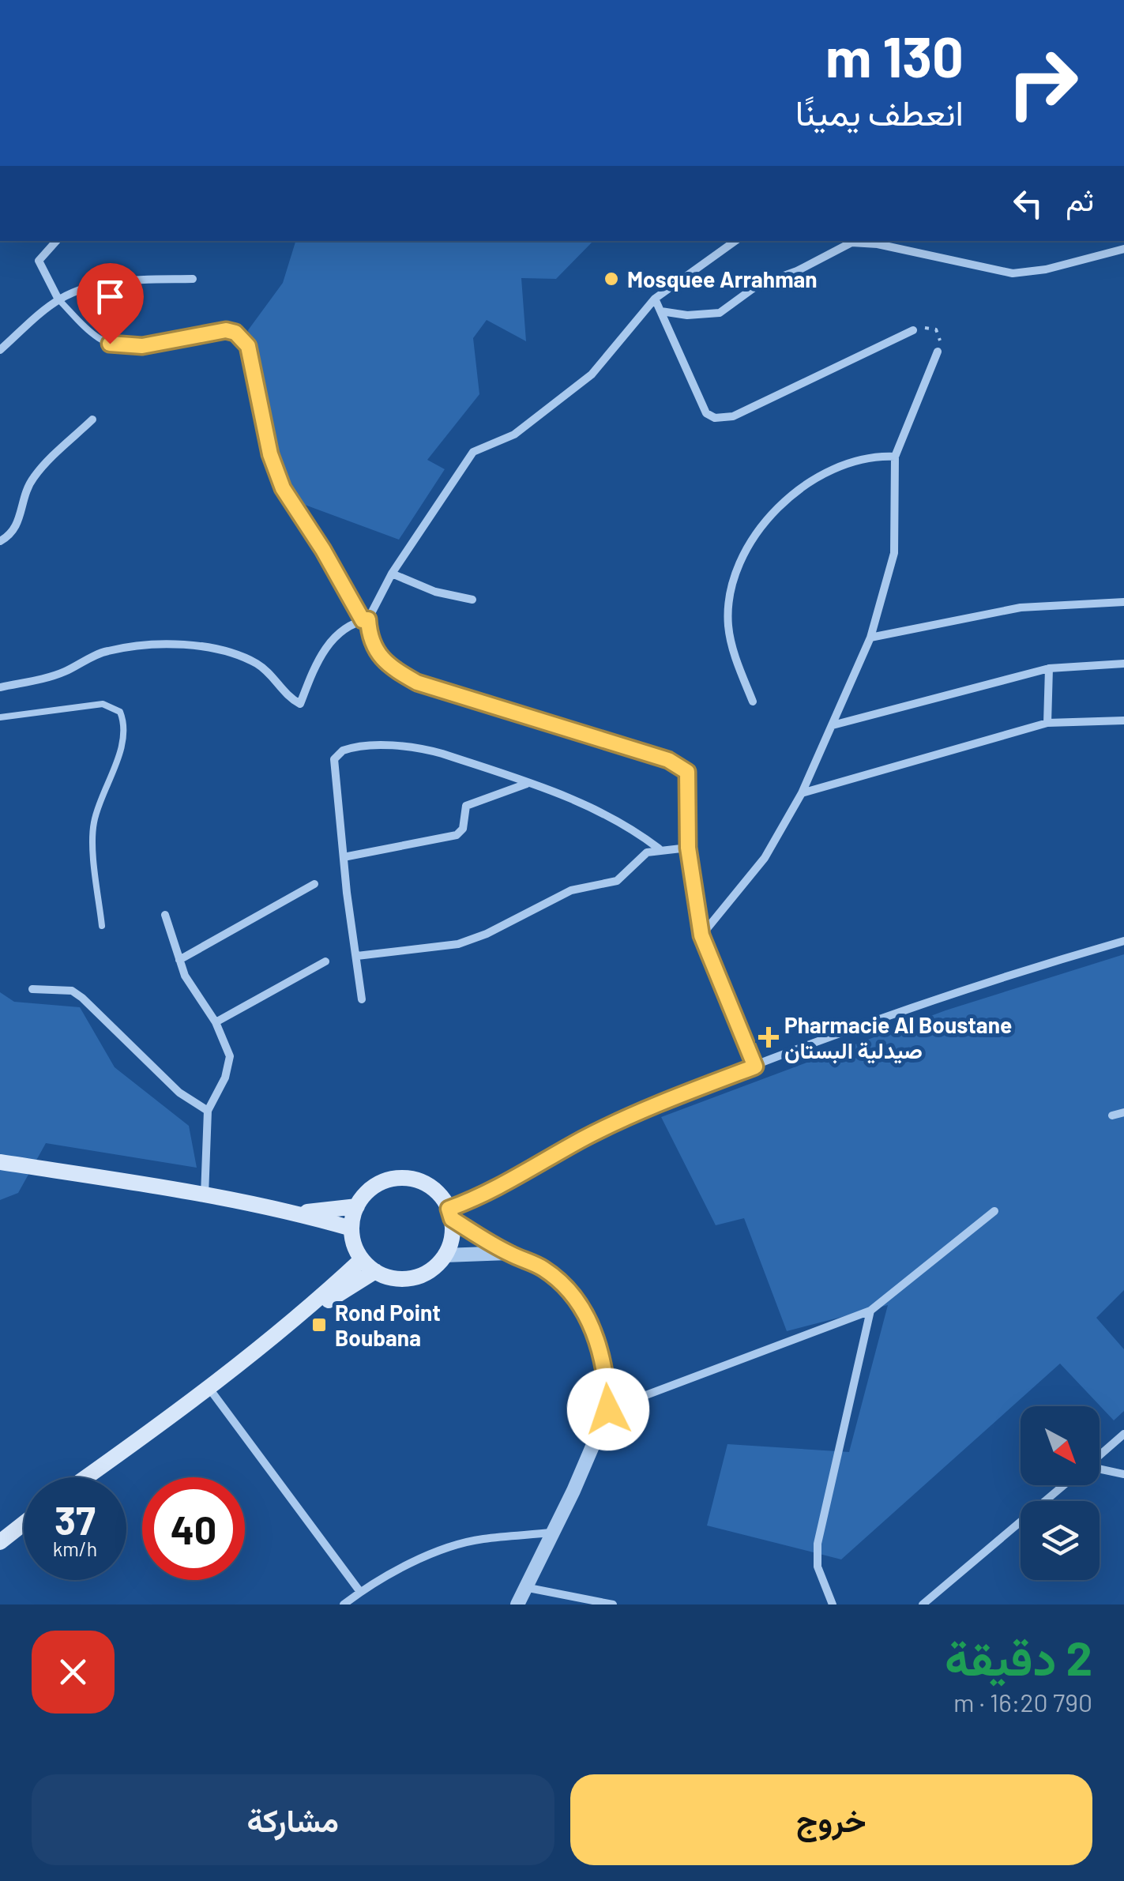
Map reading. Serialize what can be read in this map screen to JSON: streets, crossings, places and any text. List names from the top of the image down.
{
  "places": {
    "other": ["Mosquee Arrahman"],
    "health": ["Pharmacie Al Boustane صيدلية البستان"],
    "transit": ["Rond Point Boubana"]
  },
  "north": "bottom right",
  "page": {
    "turn": ["130 m", "انعطف يمينًا"],
    "then": "ثم",
    "speed": "37 km/h",
    "limit": "40",
    "heading": ["2 دقيقة", "790 m · 16:20"],
    "buttons": ["خروج", "مشاركة"]
  }
}
